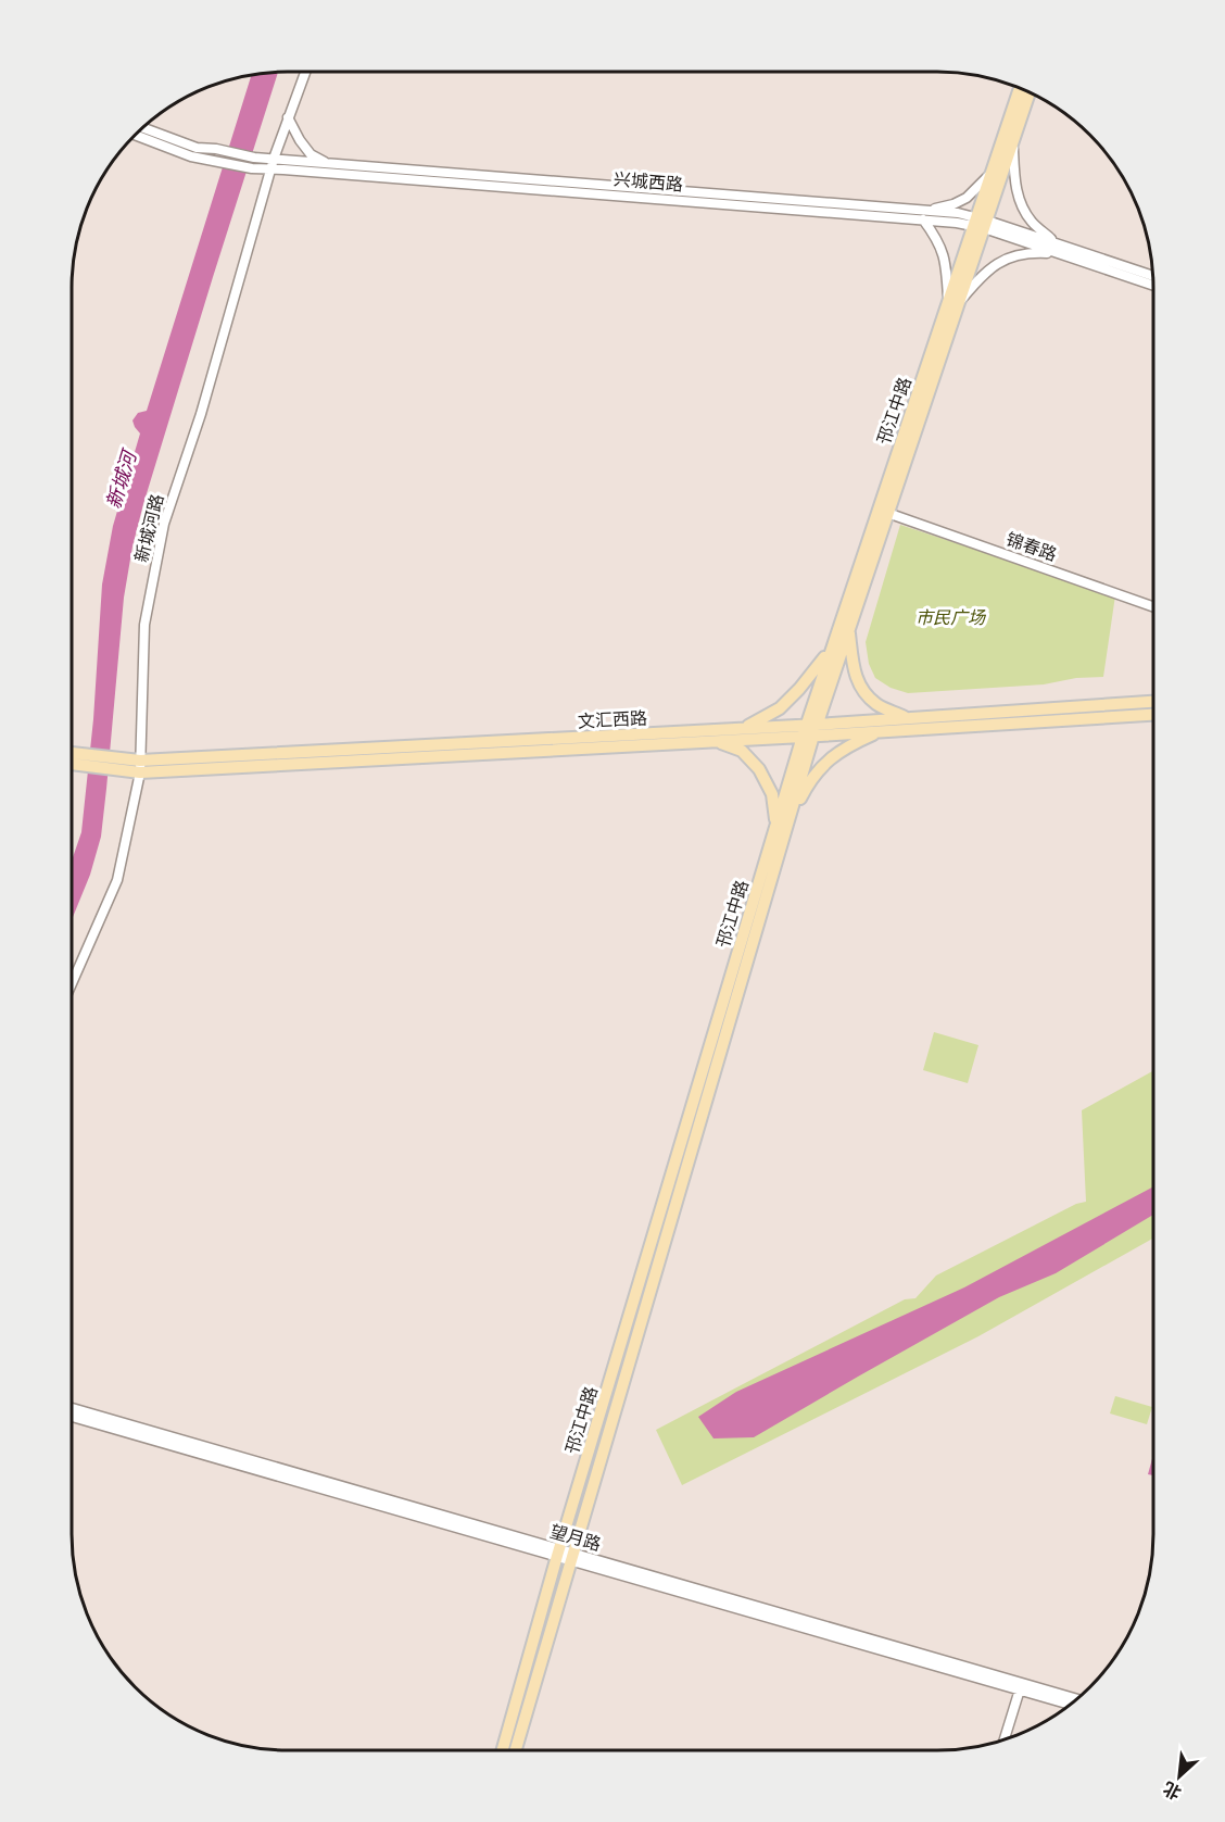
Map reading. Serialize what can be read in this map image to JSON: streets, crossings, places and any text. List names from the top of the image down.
{
  "streets": {
    "main road": ["邗江中路", "文汇西路"],
    "street": [
      "兴城西路",
      "新城河路",
      "锦春路",
      "望月路"
    ]
  },
  "crossings": [
    ["兴城西路", "邗江中路"],
    ["兴城西路", "新城河路"],
    ["邗江中路", "锦春路"],
    ["邗江中路", "文汇西路"],
    ["邗江中路", "望月路"],
    ["新城河路", "文汇西路"]
  ],
  "water": ["新城河"],
  "parks": ["市民广场"],
  "north": "bottom left"
}
